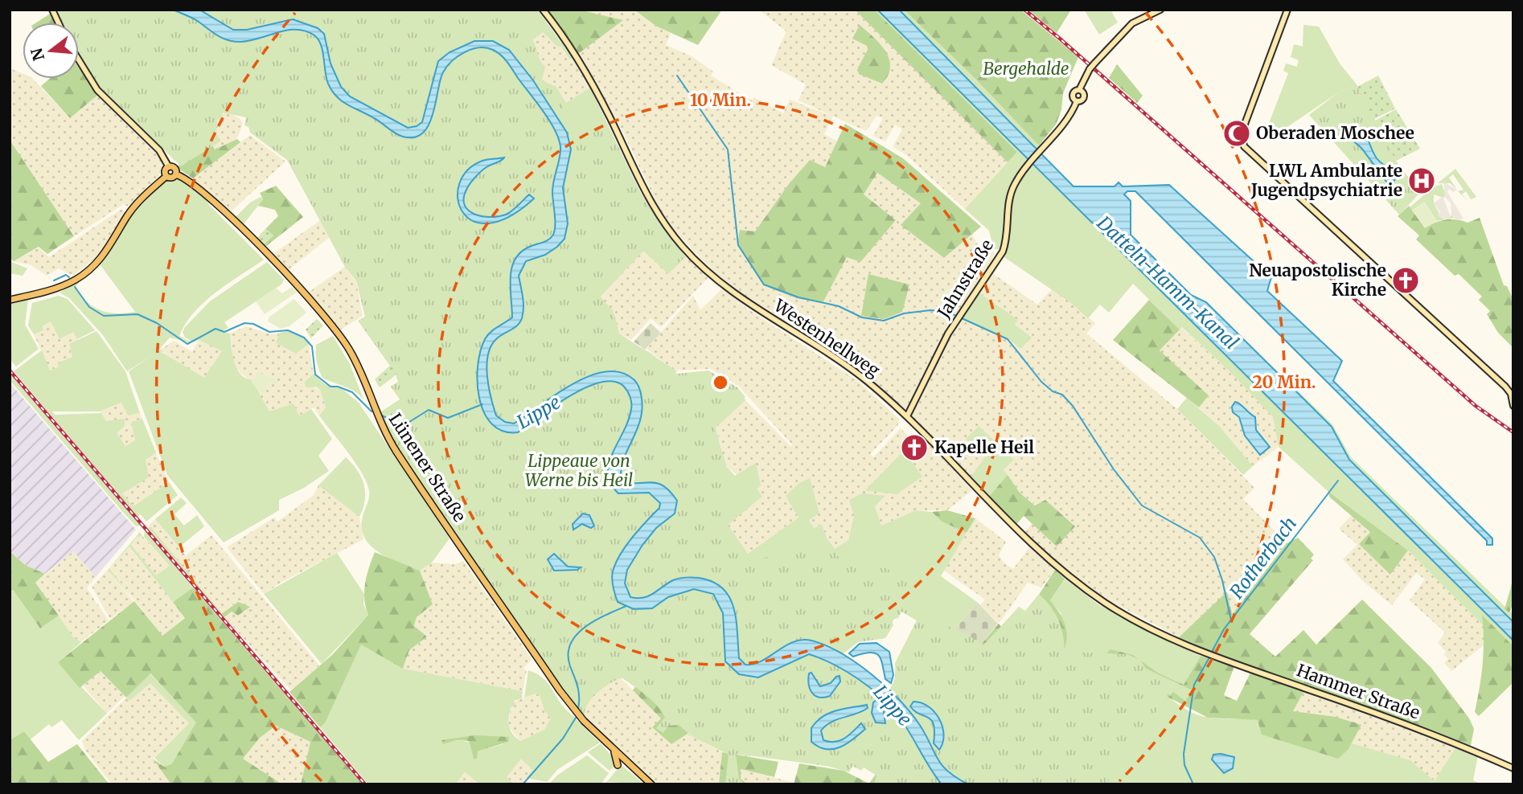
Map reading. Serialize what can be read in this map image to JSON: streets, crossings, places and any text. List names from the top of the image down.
{
  "streets": {
    "main road": [
      "Jahnstraße",
      "Westenhellweg",
      "Lünener Straße",
      "Hammer Straße"
    ]
  },
  "crossings": [
    ["Jahnstraße", "Westenhellweg"],
    ["Westenhellweg", "Hammer Straße"]
  ],
  "water": ["Datteln-Hamm-Kanal", "Lippe", "Rotherbach"],
  "parks": ["Bergehalde", "Lippeaue von Werne bis Heil"],
  "places": {
    "mosque": ["Oberaden Moschee"],
    "hospital": ["LWL Ambulante Jugendpsychiatrie"],
    "church": ["Neuapostolische Kirche", "Kapelle Heil"]
  },
  "north": "left",
  "rings": ["10 Min.", "20 Min."]
}
